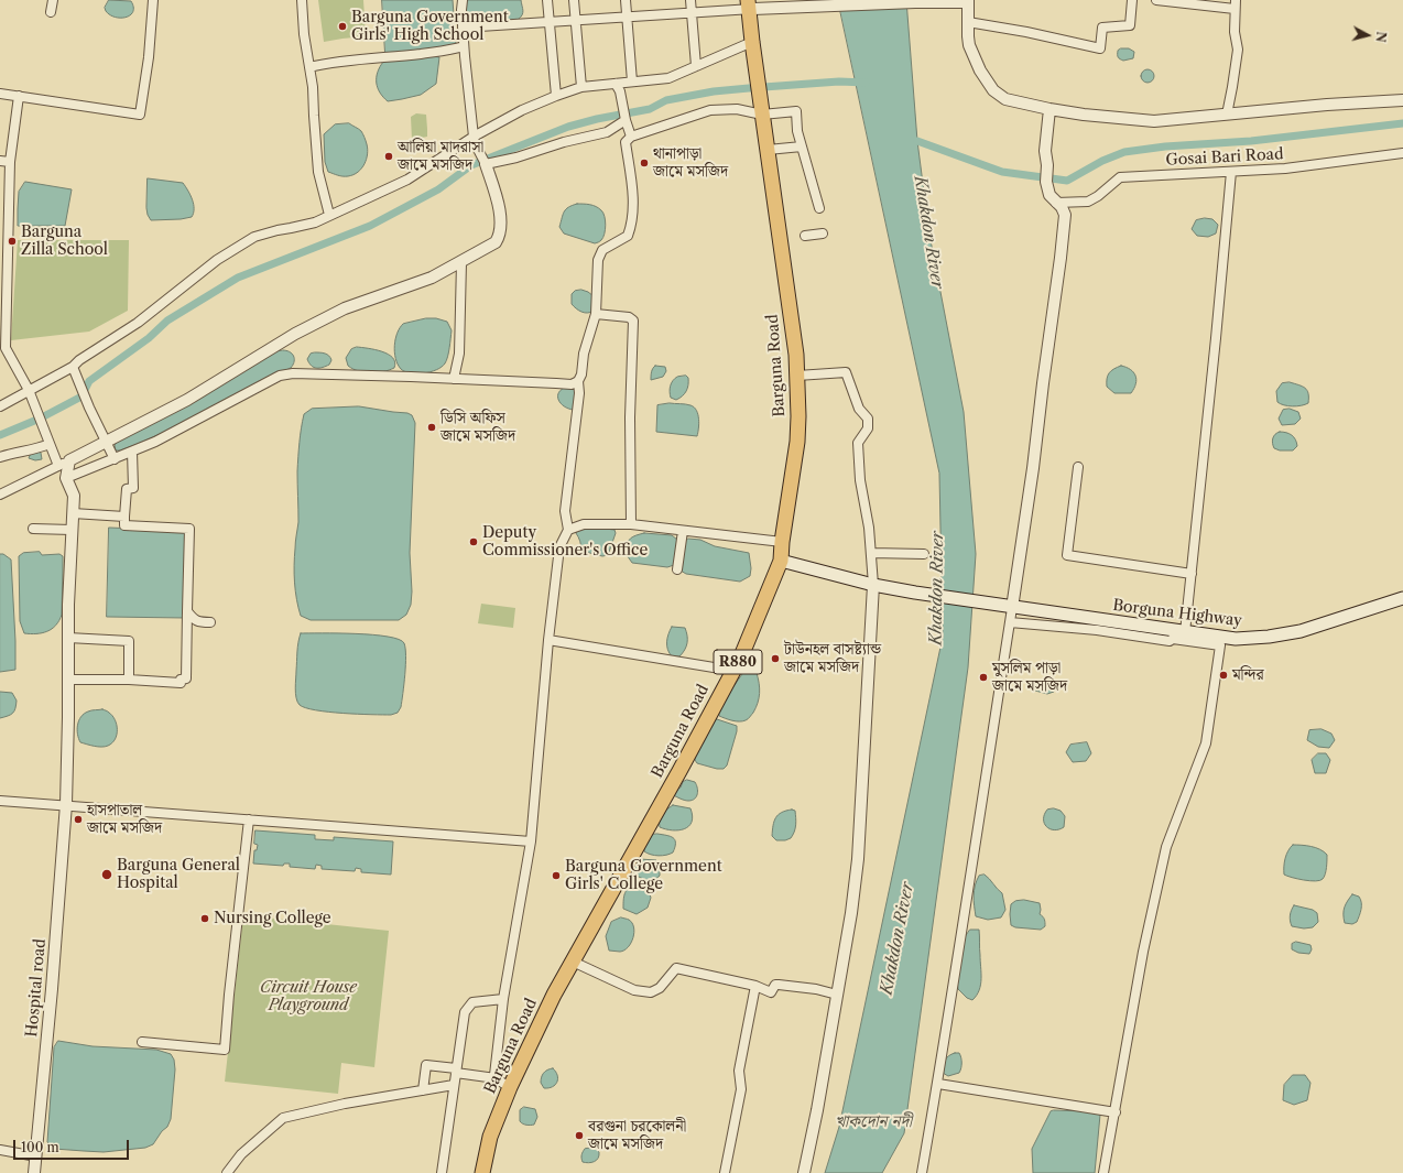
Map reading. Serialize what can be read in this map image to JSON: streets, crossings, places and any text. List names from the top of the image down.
{
  "streets": {
    "main road": ["Barguna Road", "Borguna Highway", "R880"],
    "street": ["Gosai Bari Road", "Hospital road"]
  },
  "crossings": [
    ["Barguna Road", "Borguna Highway"]
  ],
  "water": ["Khakdon River", "খাকদোন নদী"],
  "parks": ["Circuit House Playground"],
  "places": [
    "Barguna Government Girls' High School",
    "আলিয়া মাদরাসা জামে মসজিদ",
    "থানাপাড়া জামে মসজিদ",
    "Barguna Zilla School",
    "ডিসি অফিস জামে মসজিদ",
    "Deputy Commissioner's Office",
    "টাউনহল বাসষ্ট্যান্ড জামে মসজিদ",
    "মন্দির",
    "মুসলিম পাড়া জামে মসজিদ",
    "হাসপাতাল জামে মসজিদ",
    "Barguna General Hospital",
    "Barguna Government Girls' College",
    "Nursing College",
    "বরগুনা চরকোলনী জামে মসজিদ"
  ],
  "scale_bar": "100 m",
  "north": "right"
}
